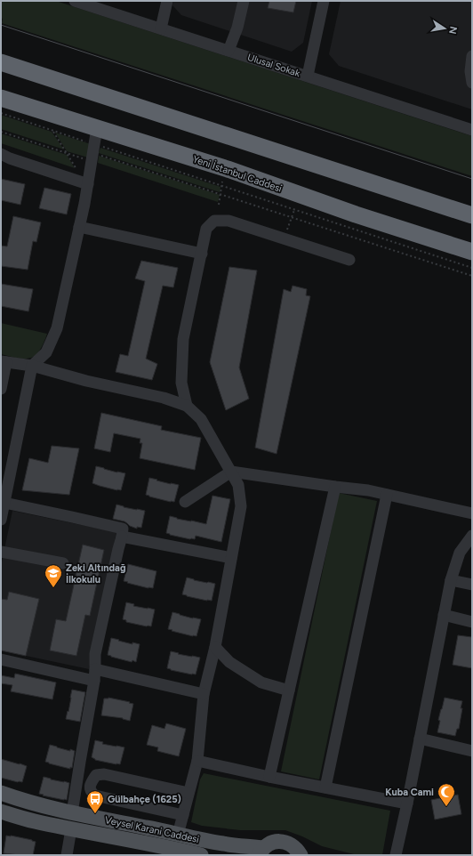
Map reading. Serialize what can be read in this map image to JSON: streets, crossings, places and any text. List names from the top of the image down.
{
  "streets": {
    "highway": ["Yeni İstanbul Caddesi"],
    "main road": ["Veysel Karani Caddesi"],
    "street": ["Ulusal Sokak"]
  },
  "places": {
    "school or university": ["Zeki Altındağ İlkokulu"],
    "mosque": ["Kuba Cami"],
    "bus stop": ["Gülbahçe (1625)"]
  },
  "north": "right"
}
